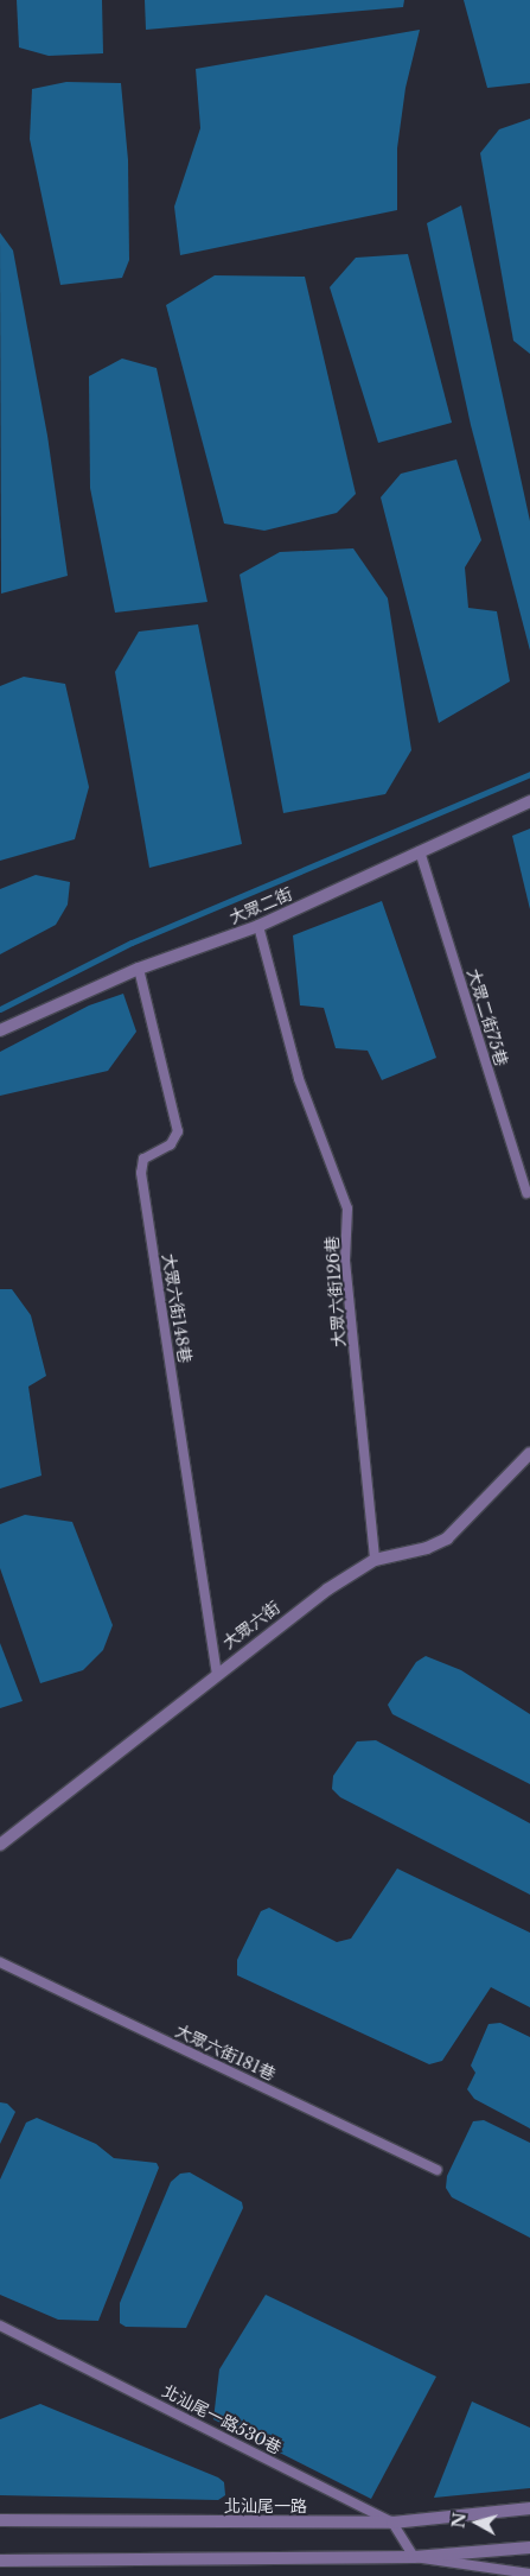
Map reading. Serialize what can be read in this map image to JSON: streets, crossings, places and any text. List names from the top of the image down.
{
  "streets": {
    "street": ["大眾二街", "大眾六街", "北汕尾一路"],
    "lane": [
      "大眾二街75巷",
      "大眾六街126巷",
      "大眾六街148巷",
      "大眾六街181巷",
      "北汕尾一路530巷"
    ]
  },
  "crossings": [
    ["大眾二街", "大眾二街75巷"],
    ["大眾二街", "大眾六街126巷"],
    ["大眾二街", "大眾六街148巷"],
    ["大眾六街126巷", "大眾六街"],
    ["大眾六街148巷", "大眾六街"],
    ["北汕尾一路530巷", "北汕尾一路"]
  ],
  "north": "left"
}
